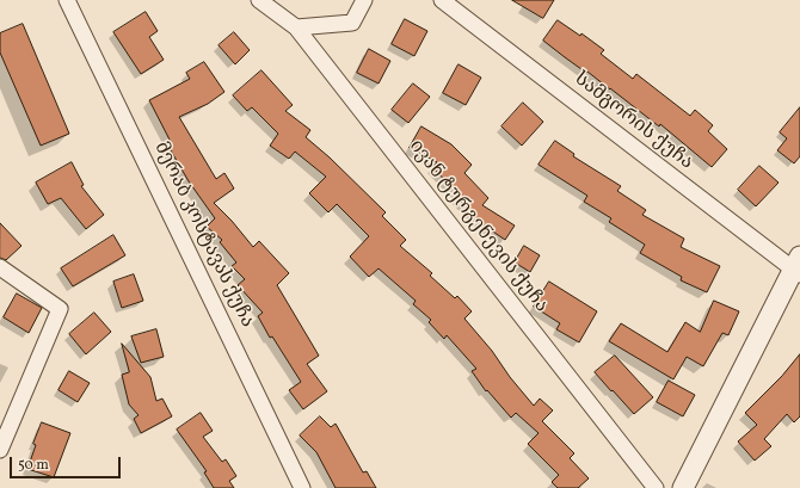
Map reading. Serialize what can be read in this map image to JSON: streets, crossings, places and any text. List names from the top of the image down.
{
  "streets": {
    "street": ["სამგორის ქუჩა", "ივან ტურგენევის ქუჩა", "მერაბ კოსტავას ქუჩა"]
  },
  "scale_bar": "50 m"
}
